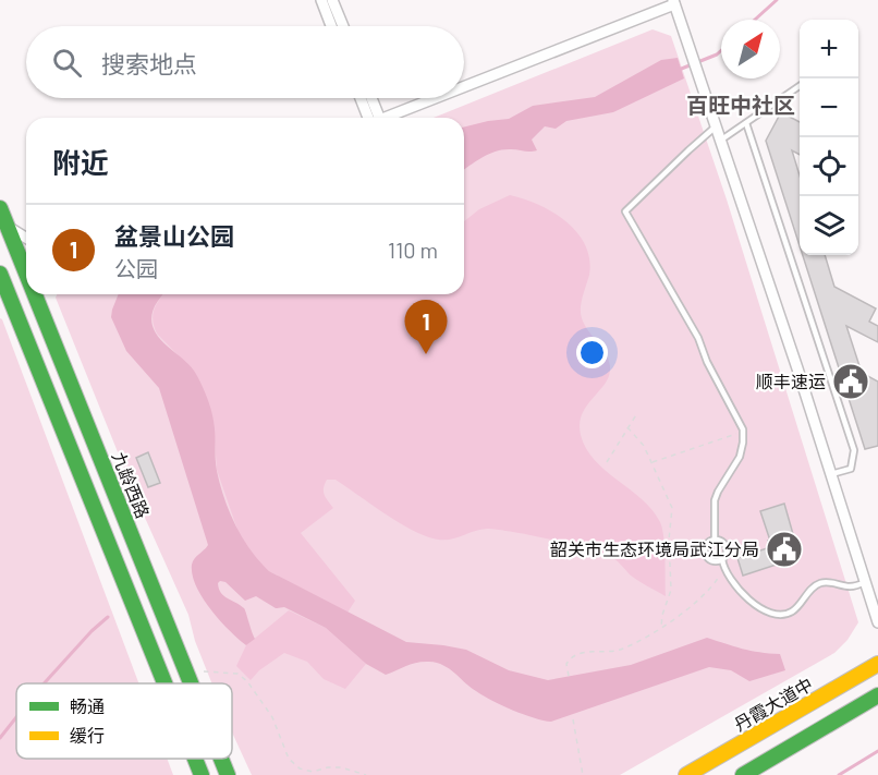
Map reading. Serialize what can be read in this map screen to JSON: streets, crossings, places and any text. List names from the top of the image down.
{
  "streets": {
    "main road": ["九龄西路", "丹霞大道中"]
  },
  "districts": ["百旺中社区"],
  "places": {
    "public building": ["顺丰速运", "韶关市生态环境局武江分局"]
  },
  "legend": ["畅通", "缓行"],
  "north": "top right",
  "page": {
    "map_buttons": ["+", "−"],
    "search": "搜索地点",
    "heading": "附近",
    "list": [
      {
        "mark": "1",
        "name": "盆景山公园",
        "note": "公园",
        "value": "110 m"
      }
    ],
    "pins": "1"
  }
}
